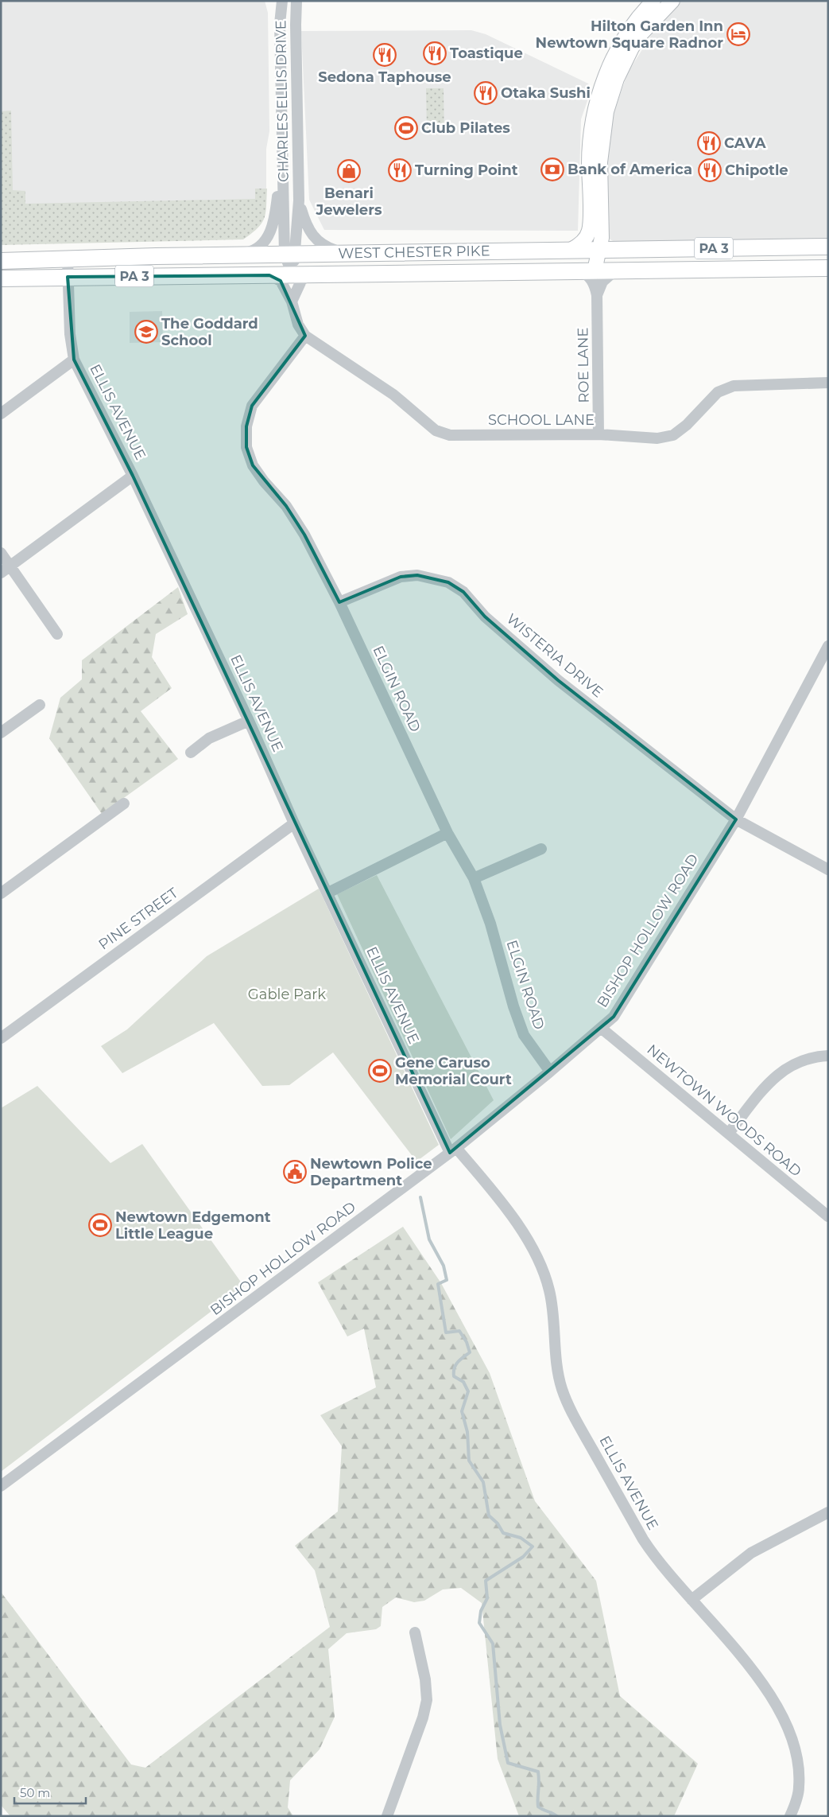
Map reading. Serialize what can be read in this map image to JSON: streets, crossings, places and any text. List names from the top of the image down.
{
  "streets": {
    "highway": ["PA 3", "WEST CHESTER PIKE"],
    "street": [
      "CHARLES ELLIS DRIVE",
      "ROE LANE",
      "ELLIS AVENUE",
      "SCHOOL LANE",
      "WISTERIA DRIVE",
      "ELGIN ROAD",
      "PINE STREET",
      "BISHOP HOLLOW ROAD",
      "NEWTOWN WOODS ROAD"
    ]
  },
  "crossings": [
    ["CHARLES ELLIS DRIVE", "WEST CHESTER PIKE"],
    ["WEST CHESTER PIKE", "ROE LANE"],
    ["WEST CHESTER PIKE", "ELLIS AVENUE"],
    ["WEST CHESTER PIKE", "SCHOOL LANE"],
    ["ROE LANE", "SCHOOL LANE"],
    ["ELLIS AVENUE", "PINE STREET"],
    ["ELLIS AVENUE", "BISHOP HOLLOW ROAD"],
    ["SCHOOL LANE", "ELGIN ROAD"],
    ["WISTERIA DRIVE", "ELGIN ROAD"],
    ["WISTERIA DRIVE", "BISHOP HOLLOW ROAD"],
    ["ELGIN ROAD", "BISHOP HOLLOW ROAD"],
    ["BISHOP HOLLOW ROAD", "NEWTOWN WOODS ROAD"]
  ],
  "parks": ["Gable Park"],
  "places": {
    "hotel": ["Hilton Garden Inn Newtown Square Radnor"],
    "restaurant": [
      "Toastique",
      "Sedona Taphouse",
      "Otaka Sushi",
      "CAVA",
      "Turning Point",
      "Chipotle"
    ],
    "sports": ["Club Pilates", "Gene Caruso Memorial Court", "Newtown Edgemont Little League"],
    "bank": ["Bank of America"],
    "shop": ["Benari Jewelers"],
    "school or university": ["The Goddard School"],
    "public building": ["Newtown Police Department"]
  },
  "scale_bar": "50 m"
}
